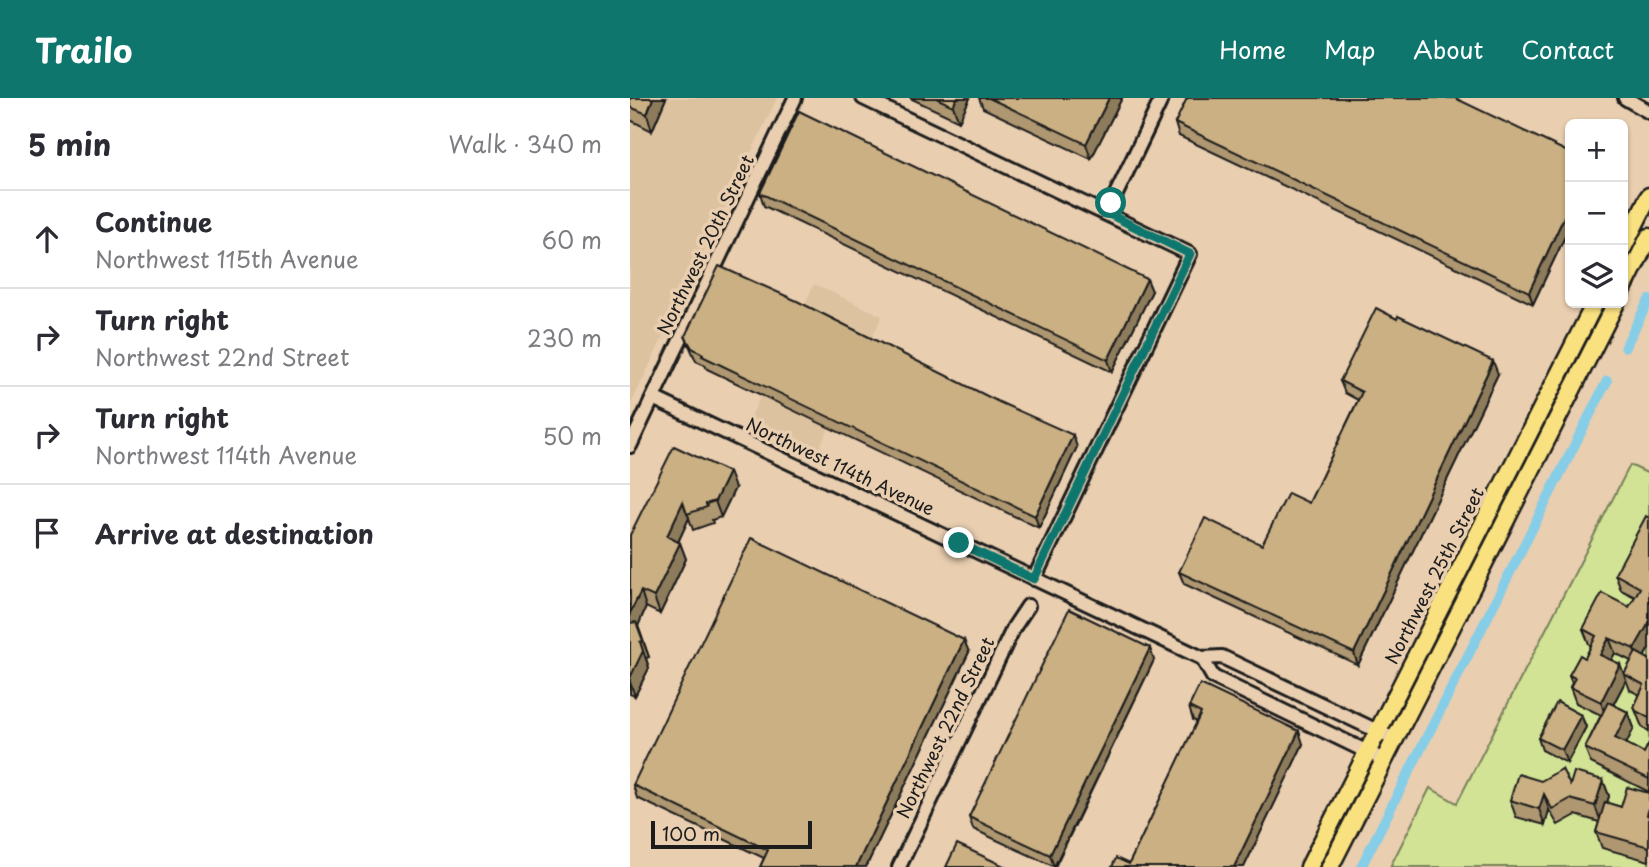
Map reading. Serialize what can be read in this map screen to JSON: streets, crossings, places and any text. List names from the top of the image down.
{
  "streets": {
    "main road": ["Northwest 25th Street"],
    "street": ["Northwest 20th Street", "Northwest 114th Avenue", "Northwest 22nd Street"]
  },
  "crossings": [
    ["Northwest 20th Street", "Northwest 114th Avenue"],
    ["Northwest 114th Avenue", "Northwest 25th Street"]
  ],
  "scale_bar": "100 m",
  "page": {
    "header": "Trailo",
    "nav": [
      "Home",
      "Map",
      "About",
      "Contact"
    ],
    "heading": ["5 min", "Walk · 340 m"],
    "map_buttons": ["+", "−"],
    "list": [
      ["Continue", "Northwest 115th Avenue", "60 m"],
      ["Turn right", "Northwest 22nd Street", "230 m"],
      ["Turn right", "Northwest 114th Avenue", "50 m"],
      "Arrive at destination"
    ],
    "scale": "100 m"
  }
}
